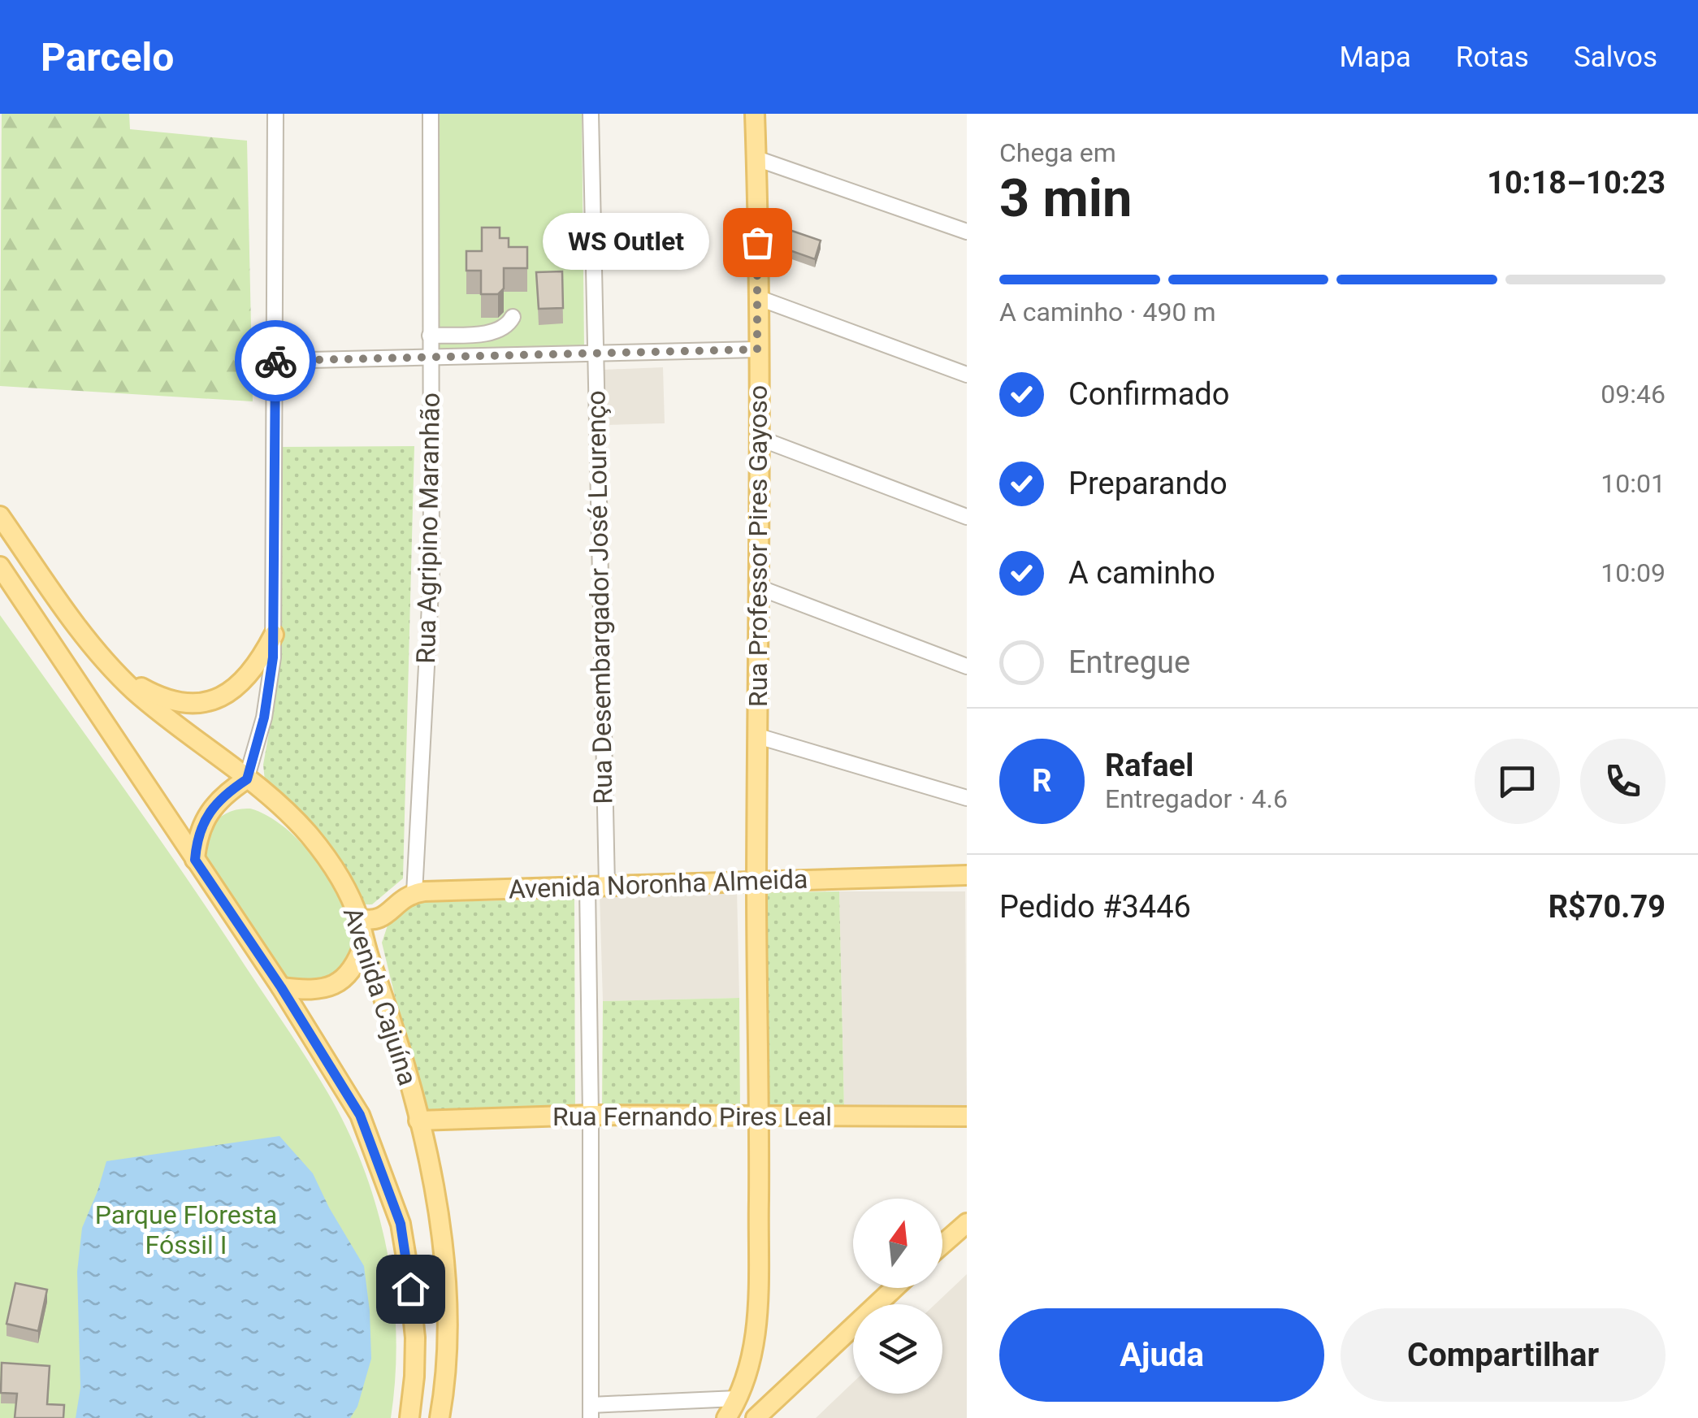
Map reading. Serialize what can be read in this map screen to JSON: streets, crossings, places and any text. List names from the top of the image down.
{
  "streets": {
    "main road": [
      "Rua Professor Pires Gayoso",
      "Avenida Noronha Almeida",
      "Avenida Cajuína",
      "Rua Fernando Pires Leal"
    ],
    "street": ["Rua Agripino Maranhão", "Rua Desembargador José Lourenço"]
  },
  "crossings": [
    ["Rua Agripino Maranhão", "Avenida Noronha Almeida"],
    ["Rua Professor Pires Gayoso", "Avenida Noronha Almeida"],
    ["Rua Professor Pires Gayoso", "Rua Fernando Pires Leal"],
    ["Rua Desembargador José Lourenço", "Avenida Noronha Almeida"],
    ["Rua Desembargador José Lourenço", "Rua Fernando Pires Leal"],
    ["Avenida Cajuína", "Rua Fernando Pires Leal"]
  ],
  "parks": ["Parque Floresta Fóssil I"],
  "places": ["WS Outlet"],
  "north": "top",
  "page": {
    "header": "Parcelo",
    "nav": ["Mapa", "Rotas", "Salvos"],
    "heading": ["3 min", "Chega em", "10:18–10:23"],
    "panel": [
      "Rafael",
      "Entregador · 4.6",
      "Pedido #3446",
      "R$70.79"
    ],
    "bubble": "WS Outlet",
    "bar": "A caminho · 490 m",
    "list": [
      ["Confirmado", "09:46"],
      ["Preparando", "10:01"],
      ["A caminho", "10:09"],
      "Entregue"
    ],
    "round": "R",
    "buttons": ["Ajuda", "Compartilhar"]
  }
}
